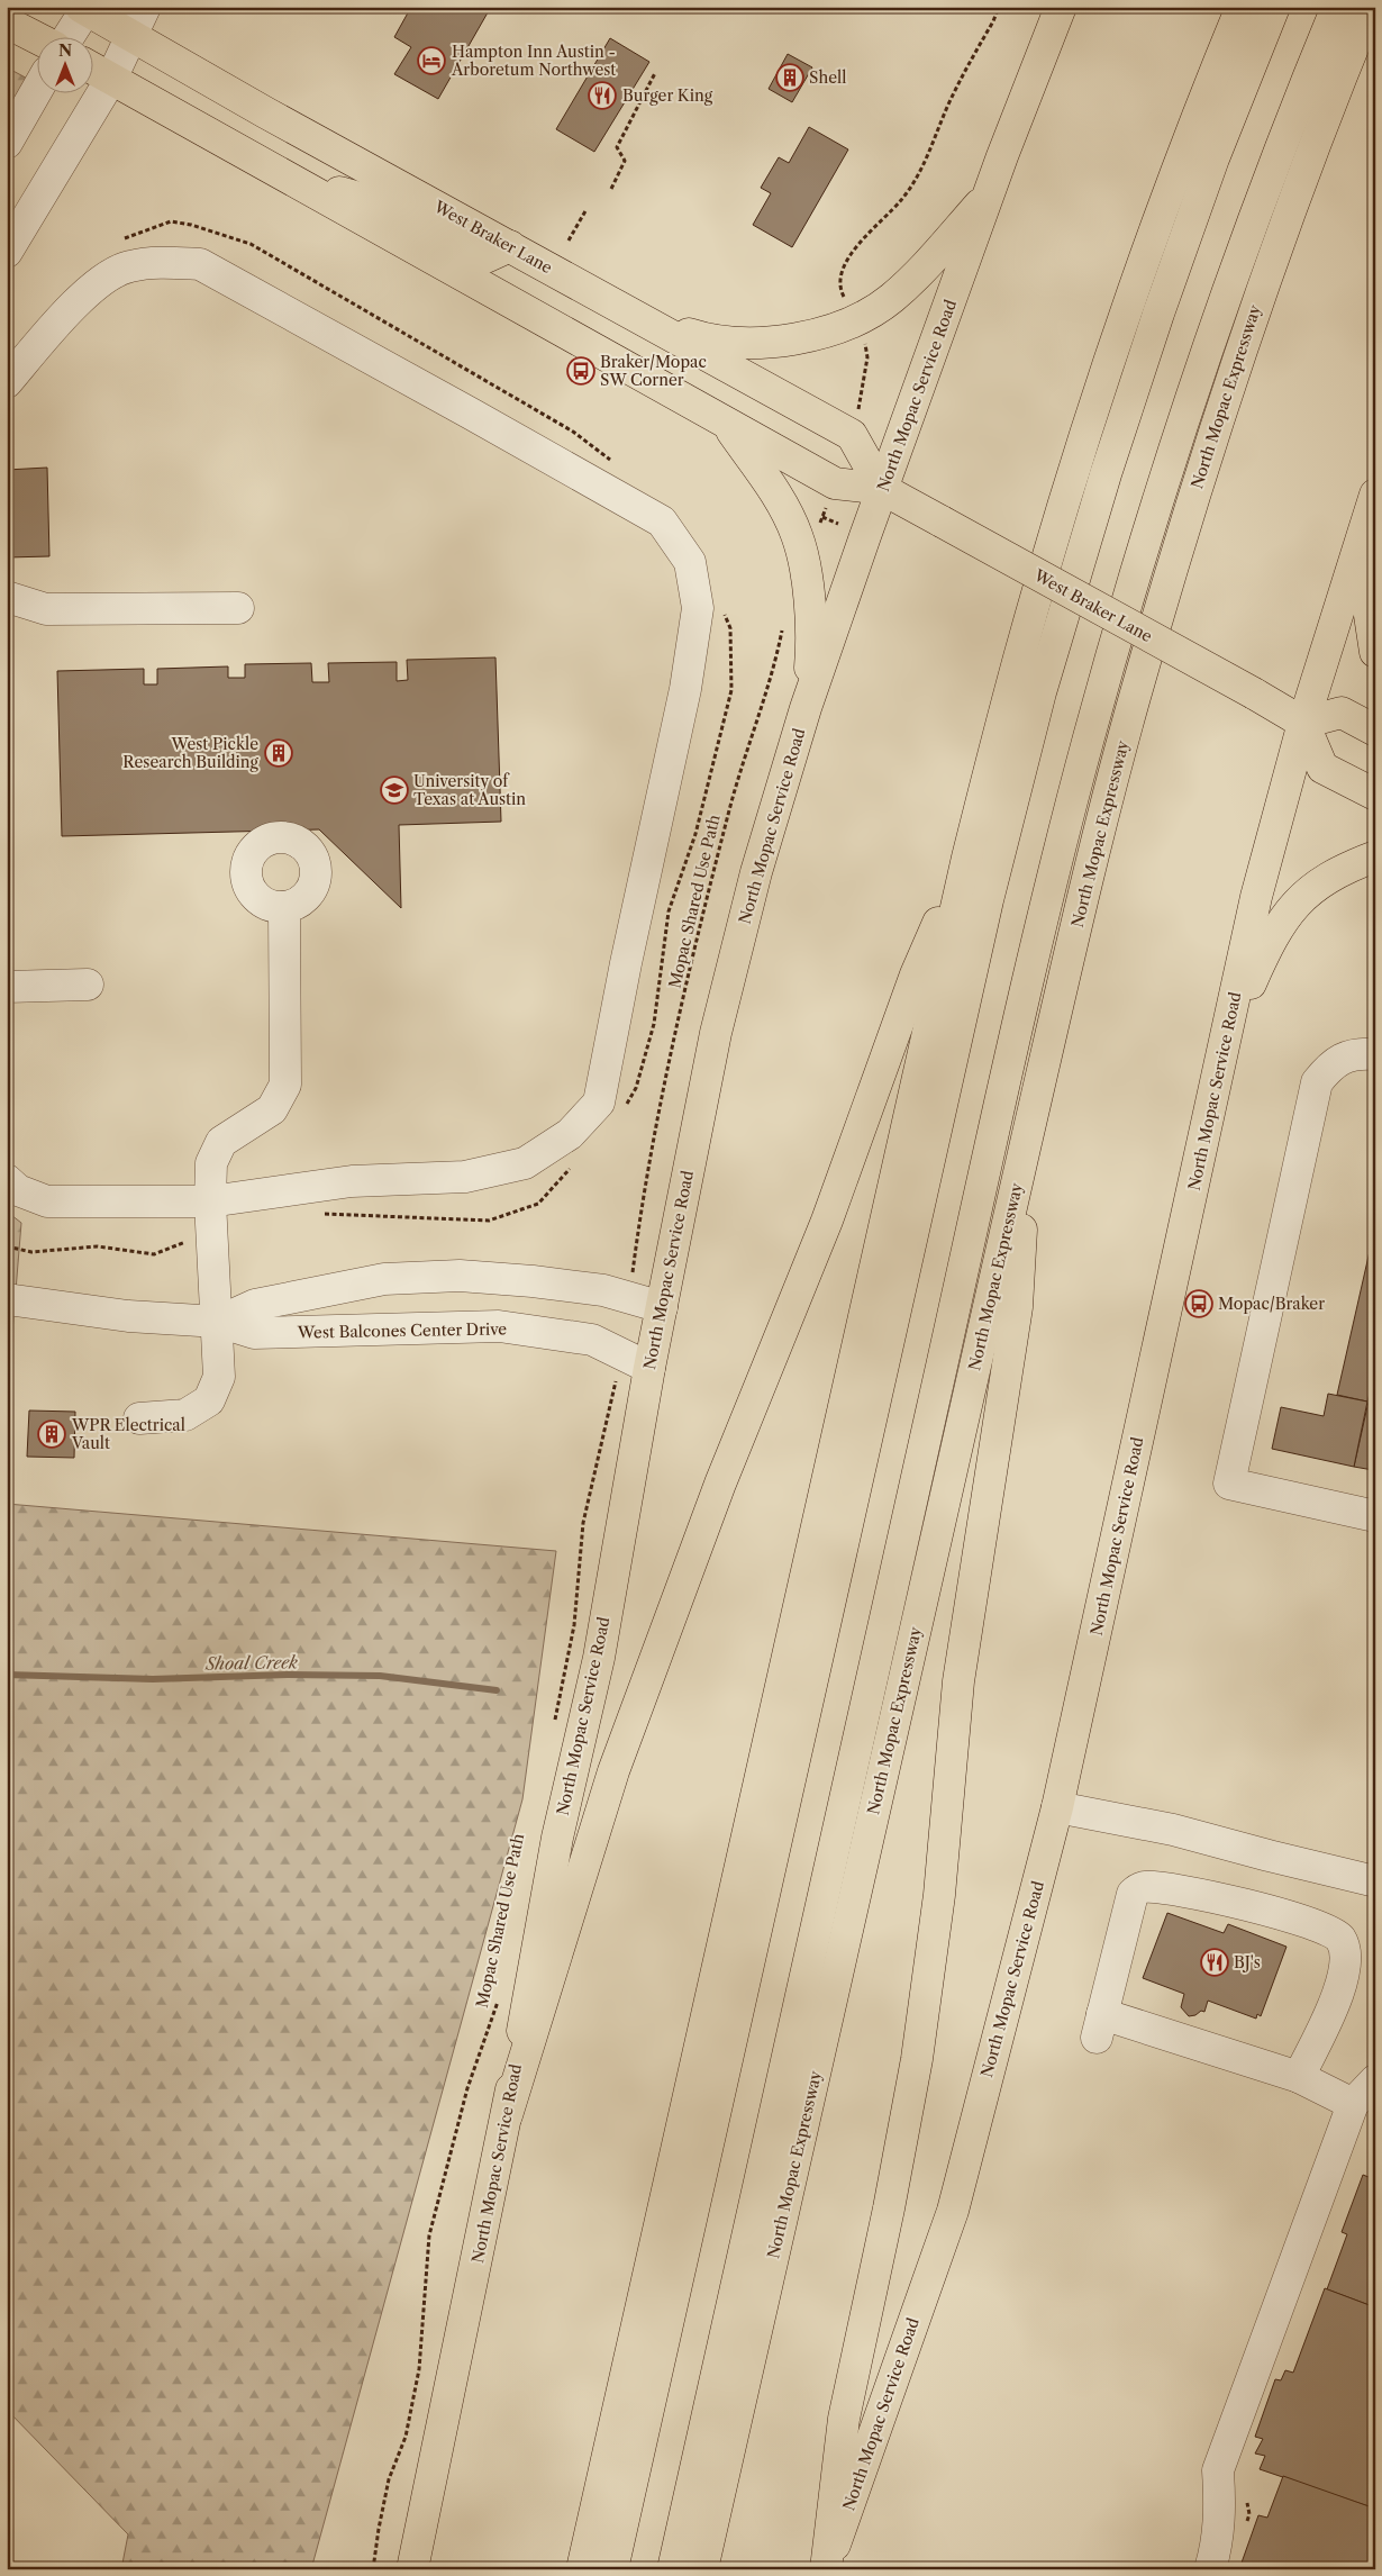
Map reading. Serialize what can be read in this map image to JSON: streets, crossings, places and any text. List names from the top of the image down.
{
  "streets": {
    "main road": ["West Braker Lane", "North Mopac Service Road", "North Mopac Expressway"],
    "street": ["West Balcones Center Drive"],
    "path": ["Mopac Shared Use Path"]
  },
  "crossings": [
    ["West Braker Lane", "North Mopac Service Road"],
    ["North Mopac Service Road", "West Balcones Center Drive"]
  ],
  "water": ["Shoal Creek"],
  "places": {
    "hotel": ["Hampton Inn Austin - Arboretum Northwest"],
    "building": ["Shell", "West Pickle Research Building", "WPR Electrical Vault"],
    "restaurant": ["Burger King", "BJ's"],
    "bus stop": ["Braker/Mopac SW Corner", "Mopac/Braker"],
    "school or university": ["University of Texas at Austin"]
  },
  "north": "top"
}
